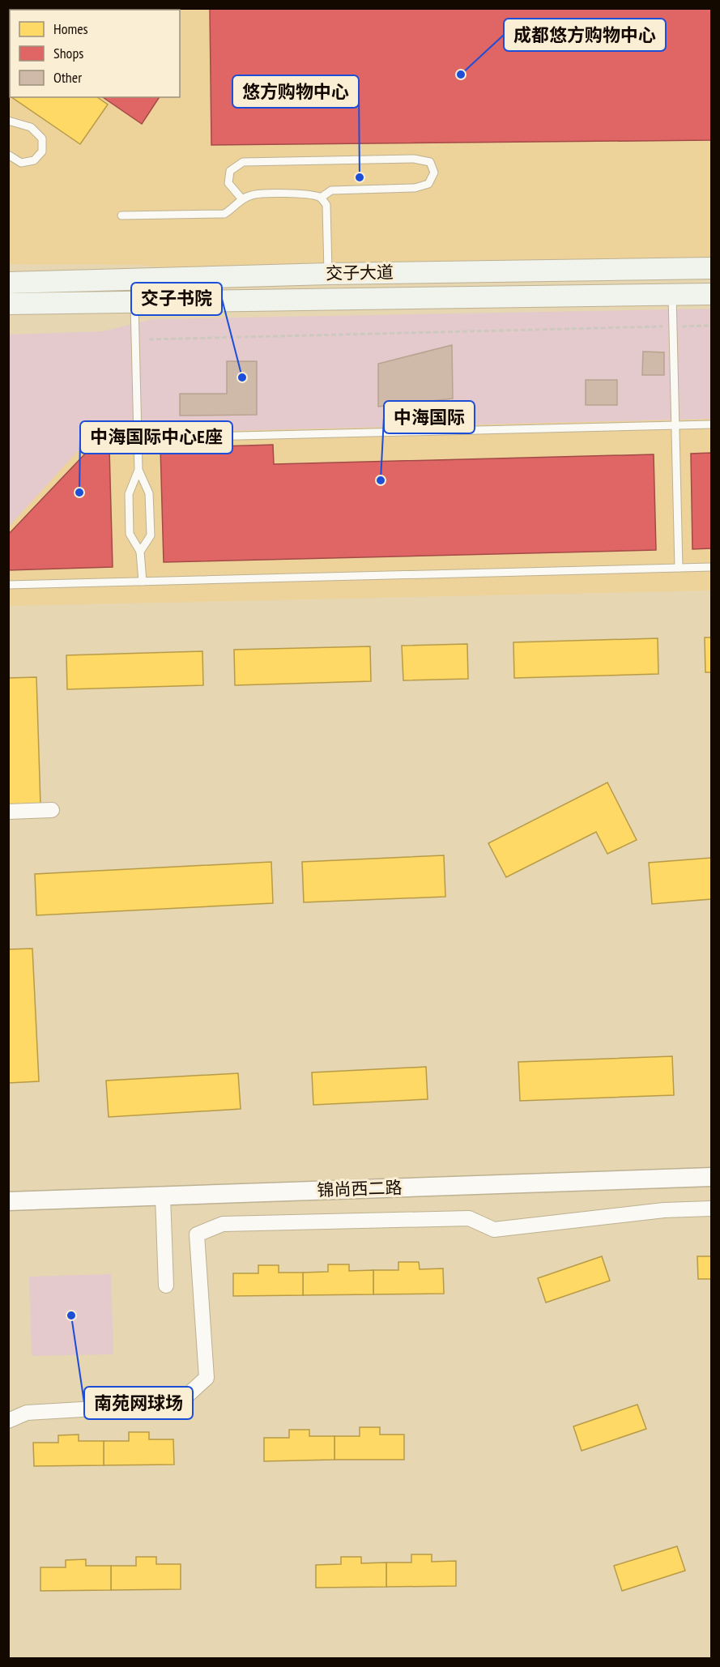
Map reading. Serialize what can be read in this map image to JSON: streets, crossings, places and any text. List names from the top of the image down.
{
  "streets": {
    "main road": ["交子大道"],
    "street": ["锦尚西二路"]
  },
  "places": [
    "成都悠方购物中心",
    "悠方购物中心",
    "交子书院",
    "中海国际",
    "中海国际中心E座",
    "南苑网球场"
  ],
  "legend": ["Homes", "Shops", "Other"]
}
